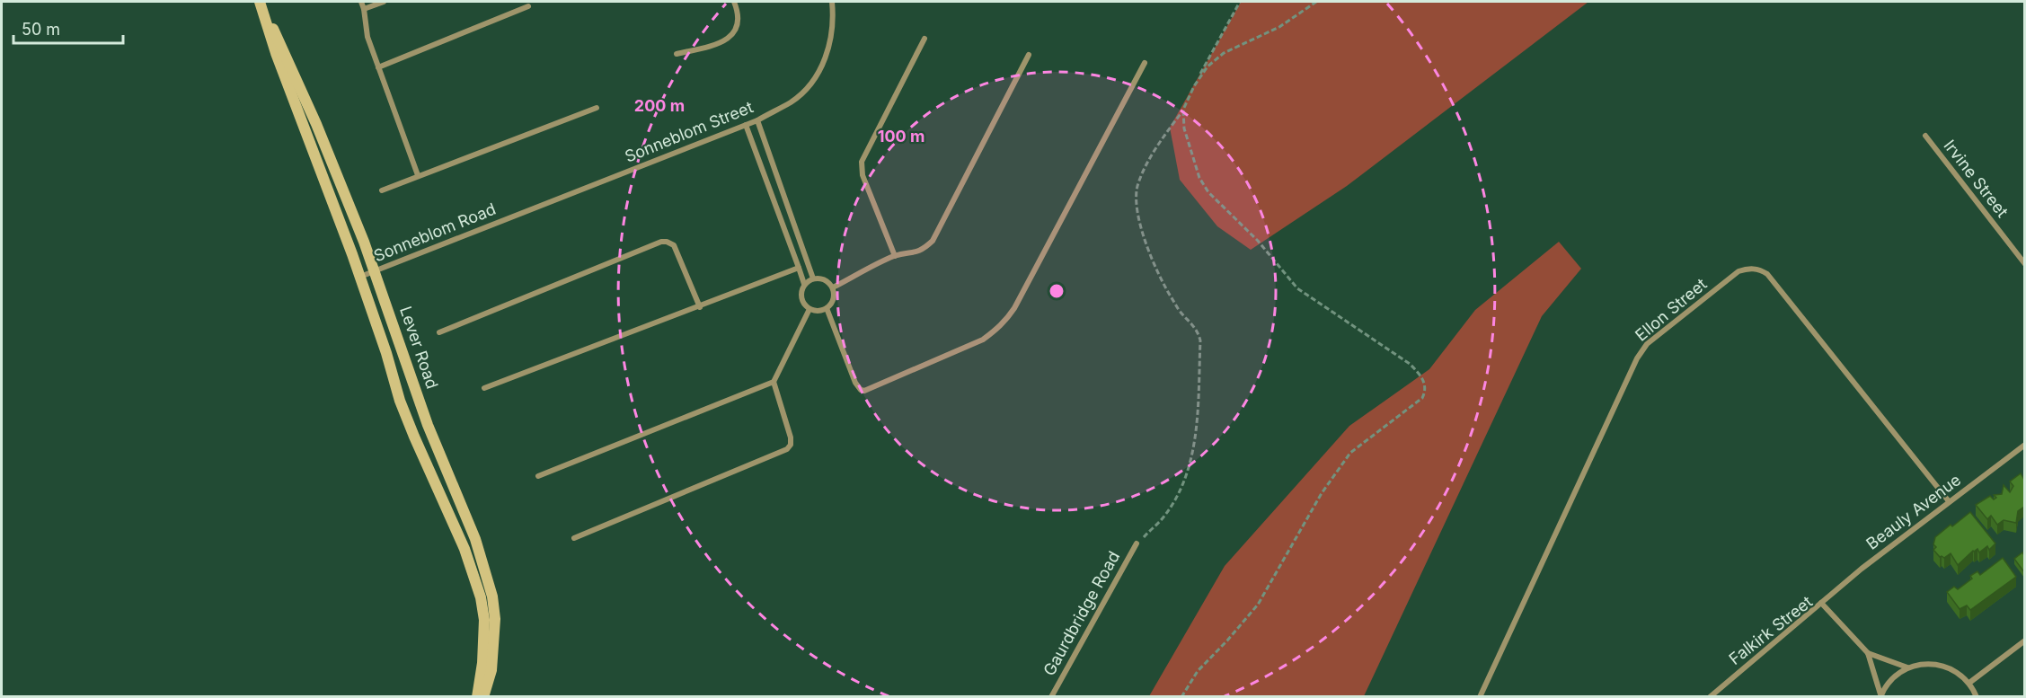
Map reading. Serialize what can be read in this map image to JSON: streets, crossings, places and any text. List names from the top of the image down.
{
  "streets": {
    "main road": ["Lever Road"],
    "street": [
      "Sonneblom Street",
      "Irvine Street",
      "Sonneblom Road",
      "Ellon Street",
      "Beauly Avenue",
      "Gaurdbridge Road",
      "Falkirk Street"
    ]
  },
  "crossings": [
    ["Sonneblom Street", "Sonneblom Road"],
    ["Sonneblom Road", "Lever Road"],
    ["Ellon Street", "Beauly Avenue"],
    ["Beauly Avenue", "Falkirk Street"]
  ],
  "scale_bar": "50 m",
  "rings": ["200 m", "100 m"]
}
